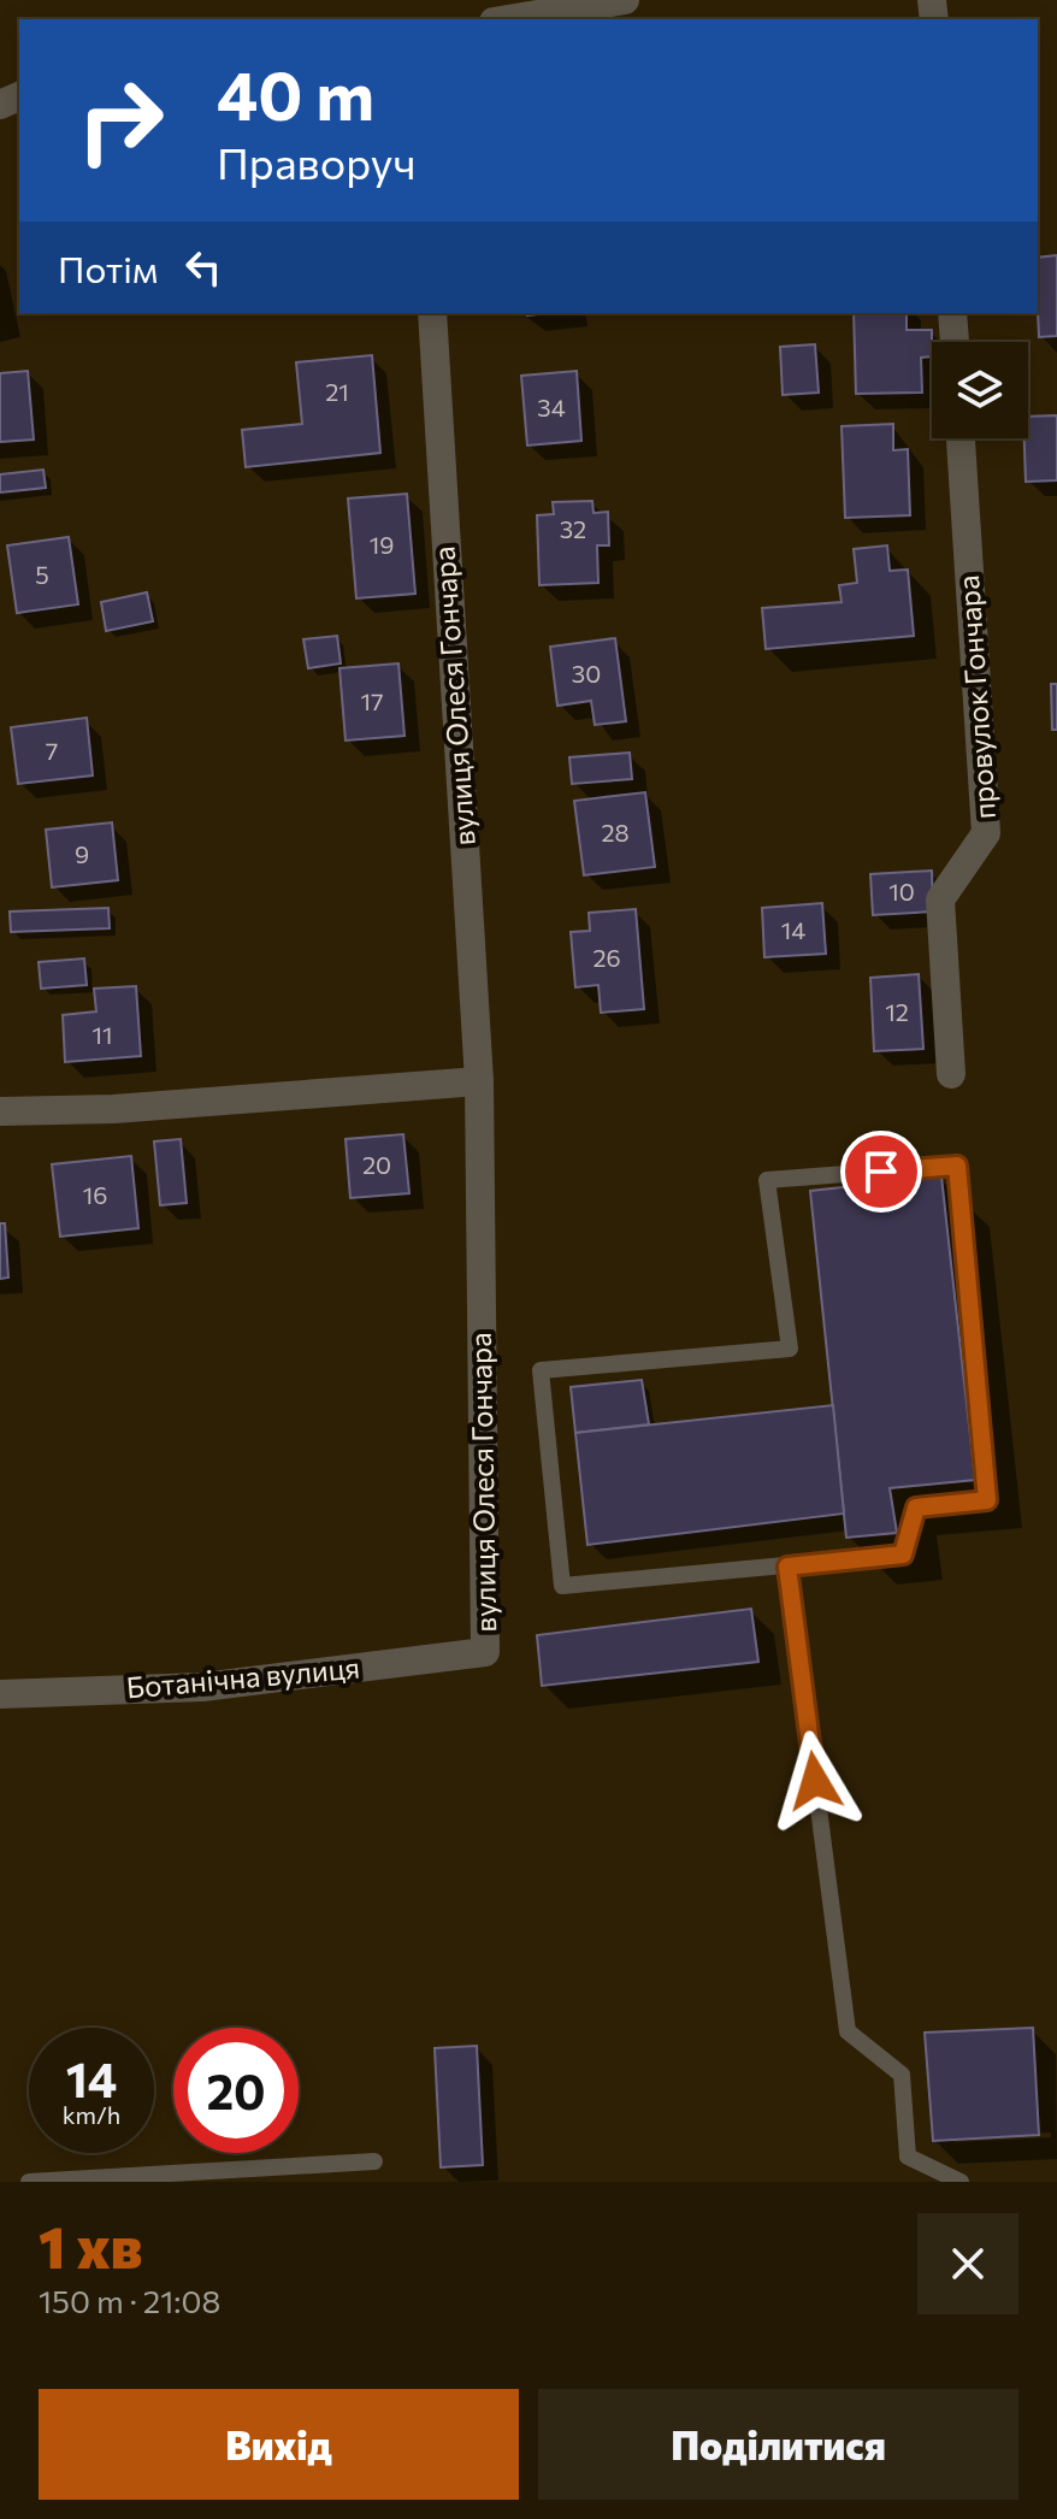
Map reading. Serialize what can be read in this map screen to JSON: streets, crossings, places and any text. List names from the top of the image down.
{
  "streets": {
    "street": ["вулиця Олеся Гончара", "провулок Гончара", "Ботанічна вулиця"]
  },
  "crossings": [
    ["вулиця Олеся Гончара", "Ботанічна вулиця"]
  ],
  "house_numbers": [
    "21",
    "34",
    "32",
    "19",
    "5",
    "30",
    "17",
    "7",
    "28",
    "9",
    "10",
    "14",
    "26",
    "12",
    "11",
    "20",
    "16"
  ],
  "page": {
    "turn": ["40 m", "Праворуч"],
    "then": "Потім",
    "speed": "14 km/h",
    "limit": "20",
    "heading": ["1 хв", "150 m · 21:08"],
    "buttons": ["Вихід", "Поділитися"]
  }
}
